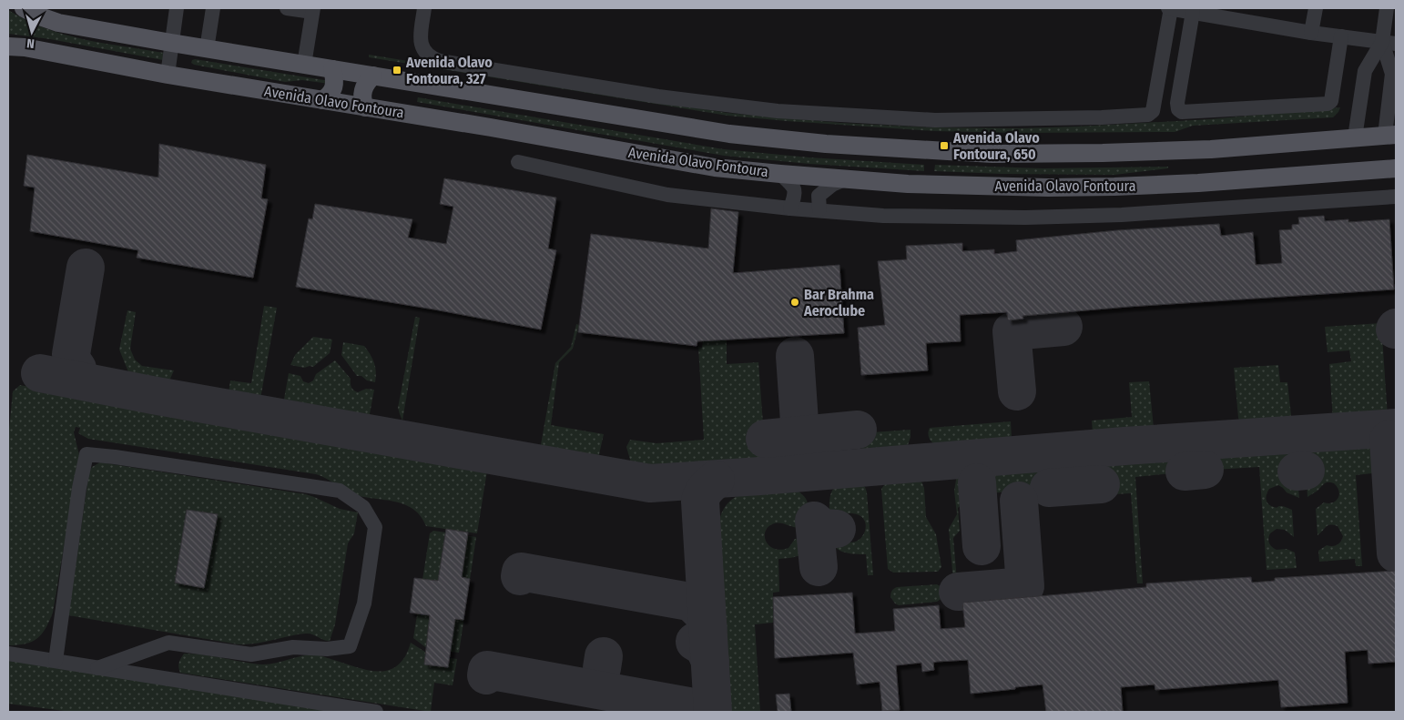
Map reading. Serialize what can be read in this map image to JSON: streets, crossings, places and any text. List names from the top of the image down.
{
  "streets": {
    "main road": ["Avenida Olavo Fontoura"]
  },
  "places": {
    "transit": ["Avenida Olavo Fontoura, 327", "Avenida Olavo Fontoura, 650"],
    "other": ["Bar Brahma Aeroclube"]
  },
  "north": "bottom"
}
